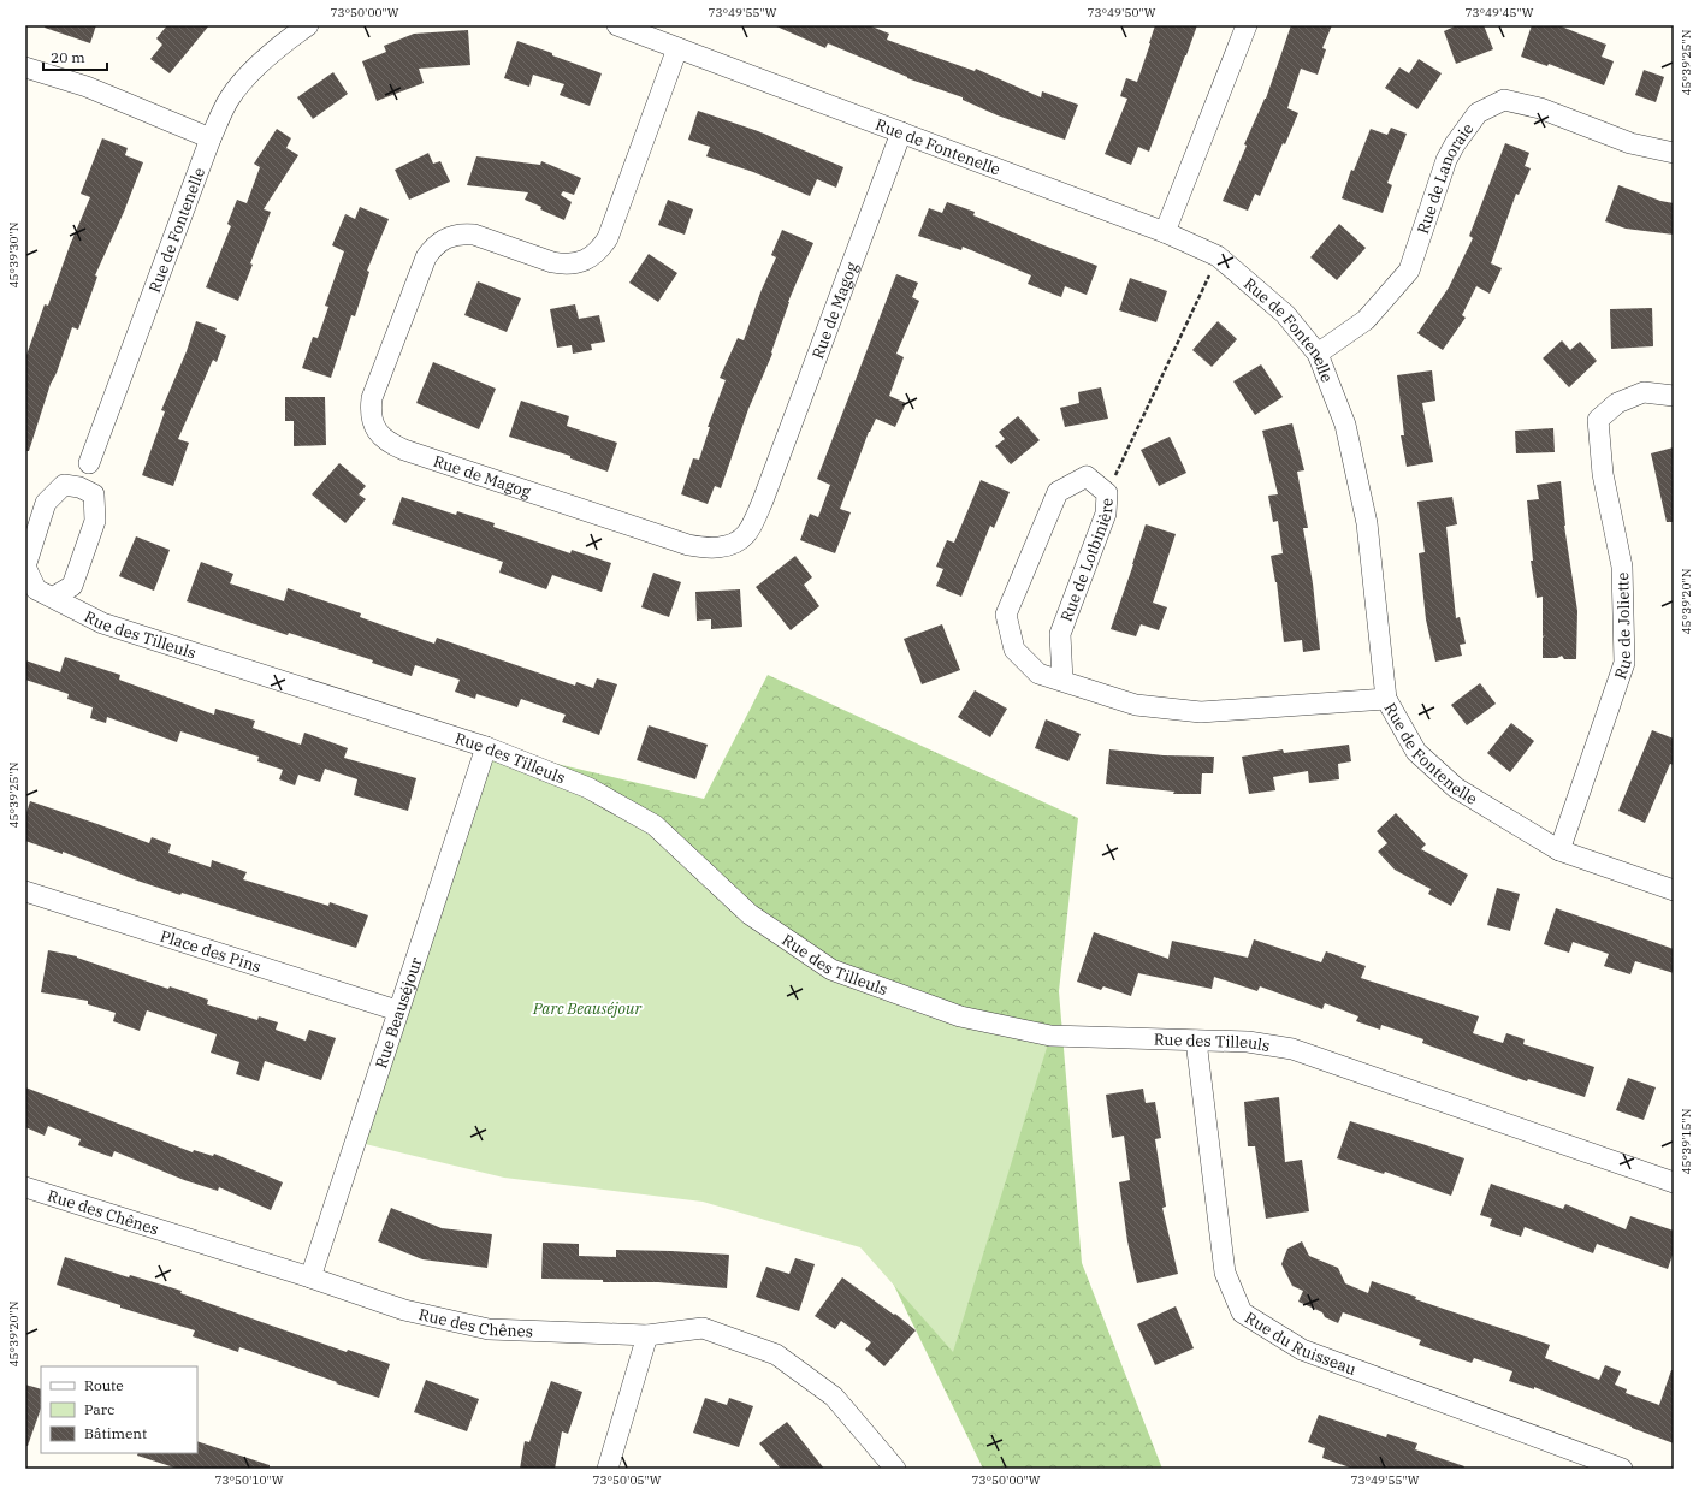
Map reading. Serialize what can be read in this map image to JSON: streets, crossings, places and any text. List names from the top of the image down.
{
  "streets": {
    "street": [
      "Rue de Fontenelle",
      "Rue de Lanoraie",
      "Rue de Magog",
      "Rue de Lotbinière",
      "Rue de Joliette",
      "Rue des Tilleuls",
      "Place des Pins",
      "Rue Beauséjour",
      "Rue des Chênes",
      "Rue du Ruisseau"
    ]
  },
  "crossings": [
    ["Rue de Fontenelle", "Rue de Lanoraie"],
    ["Rue de Fontenelle", "Rue de Magog"],
    ["Rue de Fontenelle", "Rue de Lotbinière"],
    ["Rue de Fontenelle", "Rue de Joliette"],
    ["Rue des Tilleuls", "Rue Beauséjour"],
    ["Rue des Tilleuls", "Rue du Ruisseau"],
    ["Place des Pins", "Rue Beauséjour"],
    ["Rue Beauséjour", "Rue des Chênes"]
  ],
  "parks": ["Parc Beauséjour"],
  "legend": ["Route", "Parc", "Bâtiment"],
  "scale_bar": "20 m",
  "coordinates": [
    "73°50'00\"W",
    "73°49'55\"W",
    "73°49'50\"W",
    "73°49'45\"W",
    "45°39'25\"N",
    "45°39'30\"N",
    "45°39'20\"N",
    "45°39'15\"N",
    "73°50'10\"W",
    "73°50'05\"W"
  ]
}
